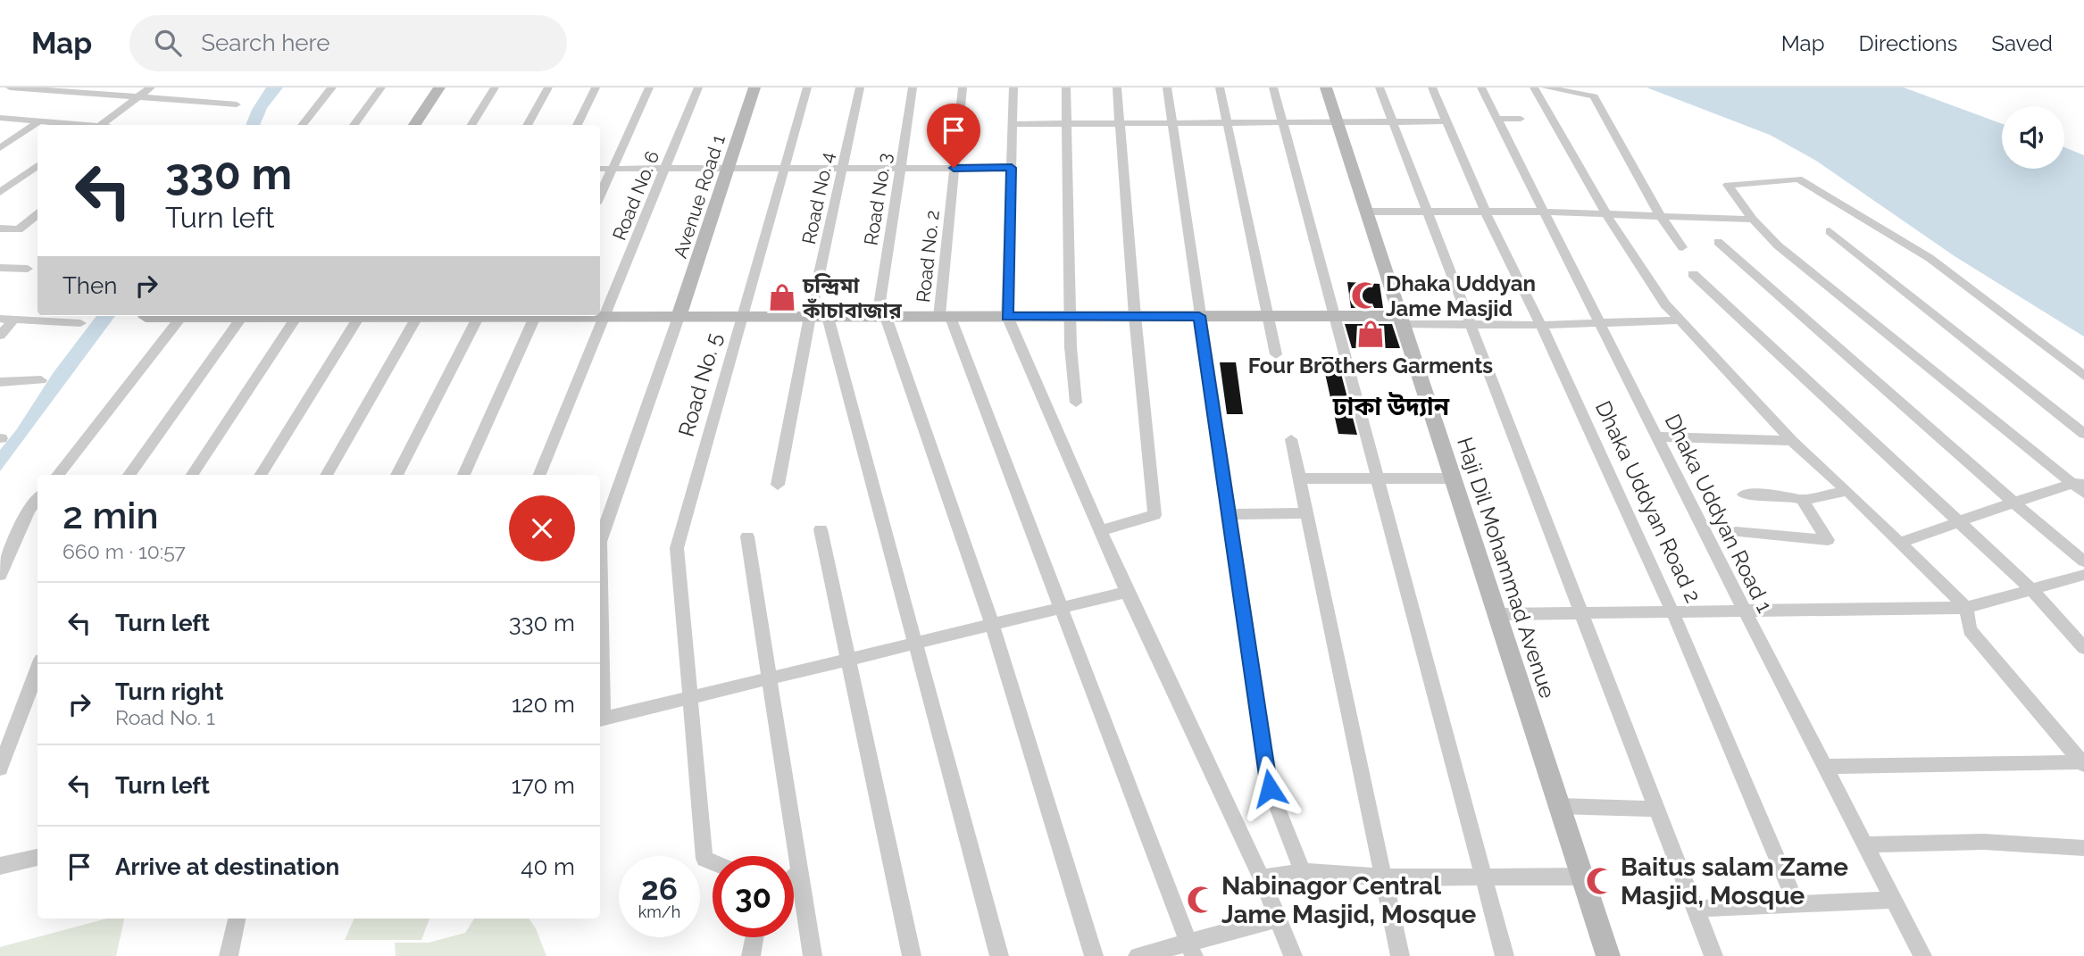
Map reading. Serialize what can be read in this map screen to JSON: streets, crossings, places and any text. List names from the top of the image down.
{
  "streets": {
    "street": [
      "Road No. 6",
      "Avenue Road 1",
      "Road No. 4",
      "Road No. 3",
      "Road No. 2",
      "Road No. 5",
      "Dhaka Uddyan Road 2",
      "Dhaka Uddyan Road 1",
      "Haji Dil Mohammad Avenue"
    ]
  },
  "districts": ["ঢাকা উদ্যান"],
  "places": {
    "mosque": ["Dhaka Uddyan Jame Masjid", "Baitus salam Zame Masjid, Mosque", "Nabinagor Central Jame Masjid, Mosque"],
    "shop": ["চন্দ্রিমা কাঁচাবাজার", "Four Brothers Garments"]
  },
  "page": {
    "header": "Map",
    "search": "Search here",
    "nav": ["Map", "Directions", "Saved"],
    "turn": ["330 m", "Turn left"],
    "then": "Then",
    "heading": ["2 min", "660 m · 10:57"],
    "list": [
      {
        "name": "Turn left",
        "value": "330 m"
      },
      {
        "name": "Turn right",
        "note": "Road No. 1",
        "value": "120 m"
      },
      {
        "name": "Turn left",
        "value": "170 m"
      },
      {
        "name": "Arrive at destination",
        "value": "40 m"
      }
    ],
    "speed": "26 km/h",
    "limit": "30"
  }
}
